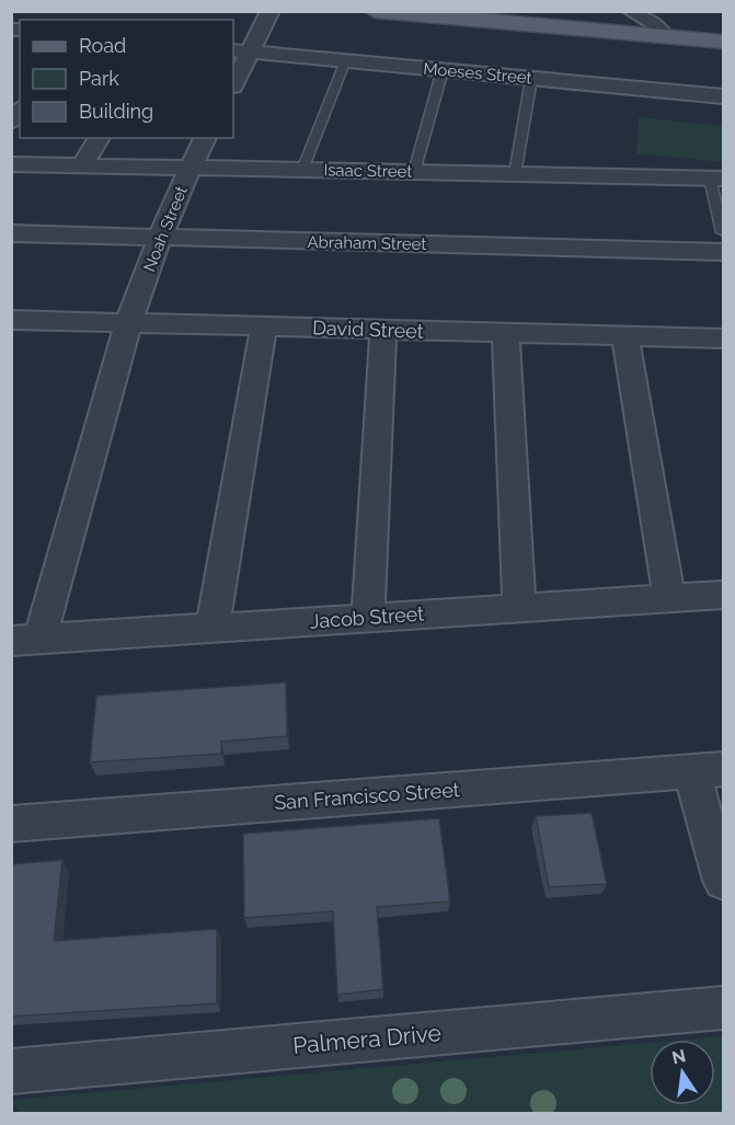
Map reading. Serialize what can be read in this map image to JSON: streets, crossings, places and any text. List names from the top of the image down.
{
  "streets": {
    "street": [
      "Moeses Street",
      "Isaac Street",
      "Noah Street",
      "Abraham Street",
      "David Street",
      "Jacob Street",
      "San Francisco Street",
      "Palmera Drive"
    ]
  },
  "crossings": [
    ["Isaac Street", "Noah Street"],
    ["Noah Street", "Abraham Street"],
    ["Noah Street", "David Street"],
    ["Noah Street", "Jacob Street"]
  ],
  "legend": ["Road", "Park", "Building"],
  "north": "top"
}
